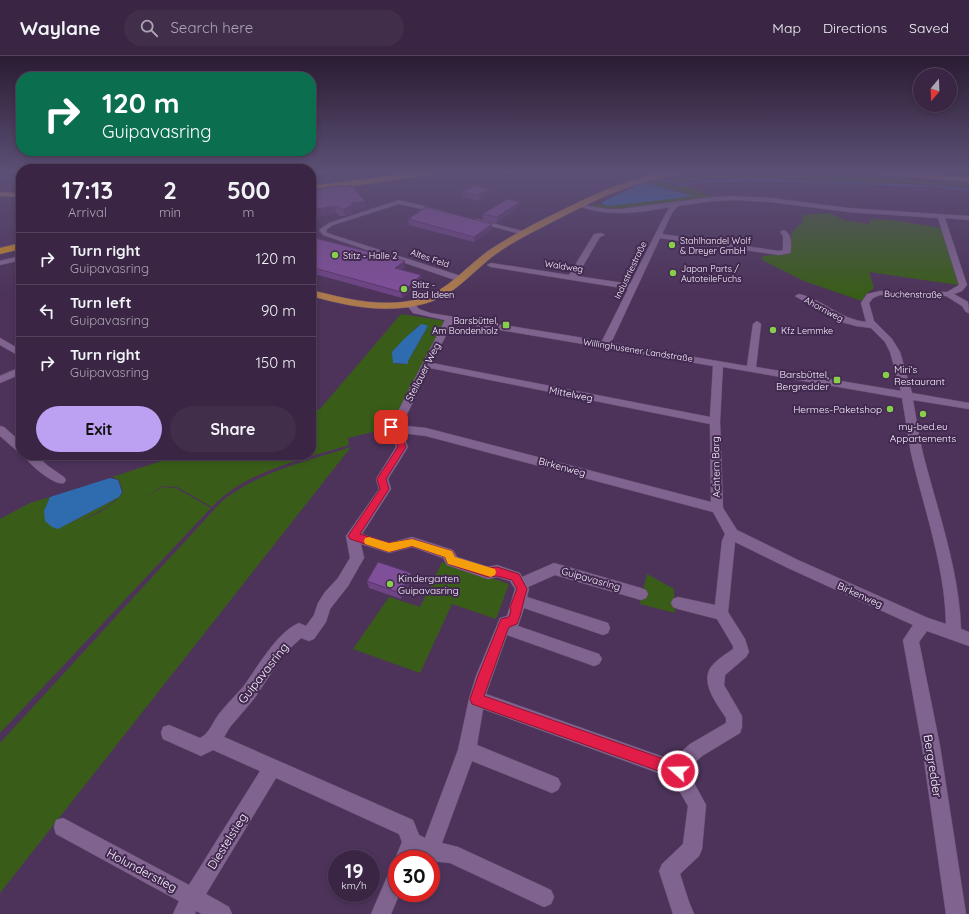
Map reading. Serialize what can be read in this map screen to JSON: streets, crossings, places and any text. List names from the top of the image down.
{
  "streets": {
    "street": [
      "Altes Feld",
      "Waldweg",
      "Industriestraße",
      "Buchenstraße",
      "Ahornweg",
      "Willinghusener Landstraße",
      "Stellauer Weg",
      "Mittelweg",
      "Birkenweg",
      "Achtern Barg",
      "Guipavasring",
      "Bergredder",
      "Diestelstieg",
      "Holunderstieg"
    ]
  },
  "crossings": [
    ["Waldweg", "Industriestraße"],
    ["Industriestraße", "Willinghusener Landstraße"],
    ["Buchenstraße", "Ahornweg"],
    ["Buchenstraße", "Willinghusener Landstraße"],
    ["Willinghusener Landstraße", "Stellauer Weg"],
    ["Willinghusener Landstraße", "Achtern Barg"],
    ["Stellauer Weg", "Mittelweg"],
    ["Stellauer Weg", "Birkenweg"],
    ["Mittelweg", "Achtern Barg"],
    ["Birkenweg", "Achtern Barg"],
    ["Birkenweg", "Bergredder"],
    ["Diestelstieg", "Holunderstieg"]
  ],
  "places": {
    "other": [
      "Stahlhandel Wolf & Dreyer GmbH",
      "Stitz - Halle 2",
      "Japan Parts / AutoteileFuchs",
      "Stitz - Bad Ideen",
      "Kfz Lemmke",
      "Miri‘s Restaurant",
      "Hermes-Paketshop",
      "my-bed.eu Appartements",
      "Kindergarten Guipavasring"
    ],
    "transit": ["Barsbüttel, Am Bondenholz", "Barsbüttel, Bergredder"]
  },
  "north": "bottom",
  "page": {
    "header": "Waylane",
    "search": "Search here",
    "nav": ["Map", "Directions", "Saved"],
    "turn": ["120 m", "Guipavasring"],
    "eta": [
      "17:13",
      "Arrival",
      "2",
      "min",
      "500",
      "m"
    ],
    "list": [
      {
        "name": "Turn right",
        "note": "Guipavasring",
        "value": "120 m"
      },
      {
        "name": "Turn left",
        "note": "Guipavasring",
        "value": "90 m"
      },
      {
        "name": "Turn right",
        "note": "Guipavasring",
        "value": "150 m"
      }
    ],
    "buttons": ["Exit", "Share"],
    "speed": "19 km/h",
    "limit": "30"
  }
}
